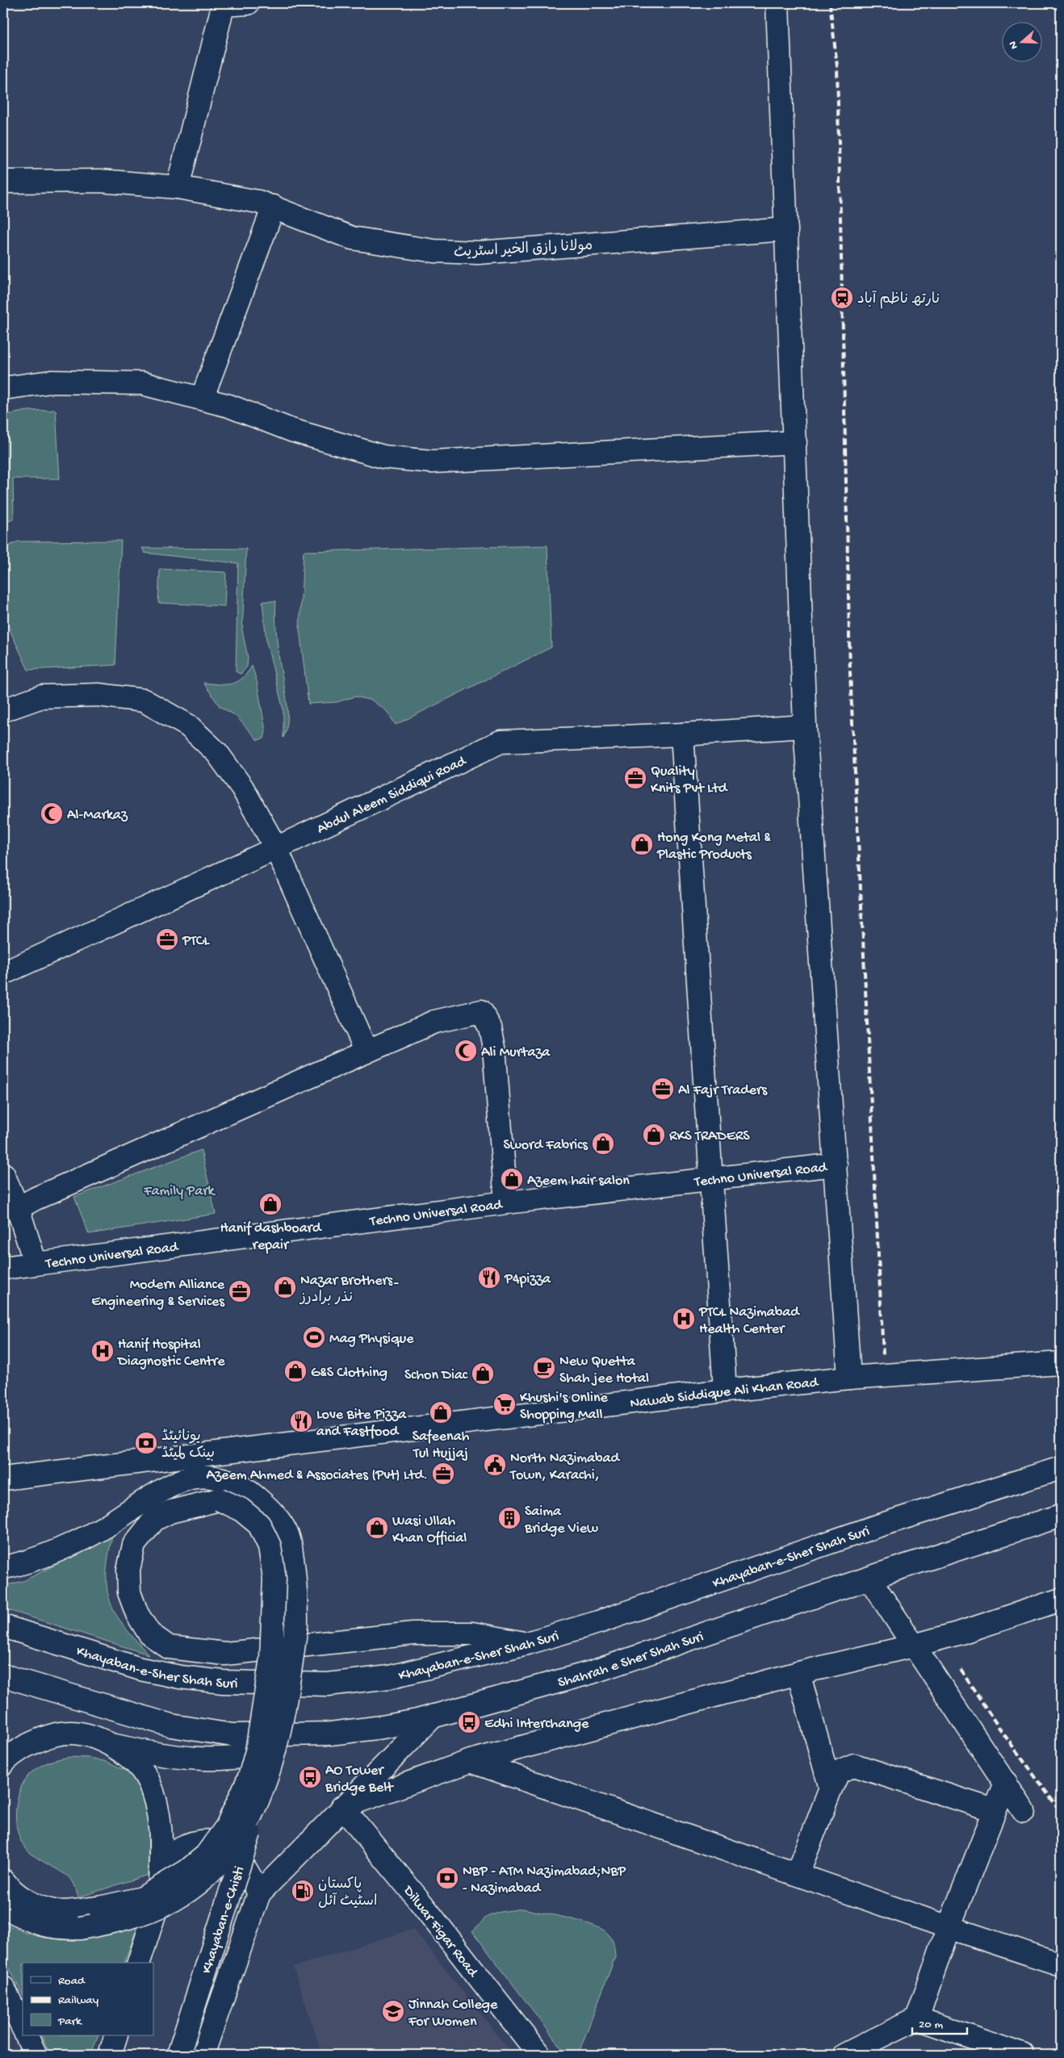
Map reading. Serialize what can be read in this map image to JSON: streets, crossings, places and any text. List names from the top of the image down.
{
  "streets": {
    "street": [
      "مولانا رازق الخیر اسٹریٹ",
      "Abdul Aleem Siddiqui Road",
      "Techno Universal Road",
      "Nawab Siddique Ali Khan Road",
      "Khayaban-e-Sher Shah Suri",
      "Shahrah e Sher Shah Suri",
      "Khayaban-e-Chisti",
      "Dilwar Figar Road"
    ]
  },
  "parks": ["Family Park"],
  "places": {
    "station": ["نارتھ ناظم آباد"],
    "office": [
      "Quality Knits Pvt Ltd",
      "PTCL",
      "Al Fajr Traders",
      "Modern Alliance Engineering & Services",
      "Azeem Ahmed & Associates (Pvt) Ltd."
    ],
    "mosque": ["Al-Markaz", "Ali Murtaza"],
    "shop": [
      "Hong Kong Metal & Plastic Products",
      "RKS TRADERS",
      "Sword Fabrics",
      "Azeem hair salon",
      "Hanif dashboard repair",
      "Nazar Brothers۔ نذر برادرز",
      "G&S Clothing",
      "Schon Diac",
      "Safeenah Tul Hujjaj",
      "Wasi Ullah Khan Official"
    ],
    "restaurant": ["P4pizza", "Love Bite Pizza and Fastfood"],
    "hospital": ["PTCL Nazimabad Health Center", "Hanif Hospital Diagnostic Centre"],
    "sports": ["Mag Physique"],
    "cafe": ["New Quetta Shah jee Hotal"],
    "supermarket": ["Khushi's Online Shopping Mall"],
    "bank": ["یونائیٹڈ بینک لمیٹڈ", "NBP - ATM Nazimabad;NBP - Nazimabad"],
    "public building": ["North Nazimabad Town, Karachi,"],
    "building": ["Saima Bridge View"],
    "bus stop": ["Edhi Interchange", "AO Tower Bridge Belt"],
    "fuel station": ["پاکستان اسٹیٹ آئل"],
    "school or university": ["Jinnah College For Women"]
  },
  "legend": ["Road", "Railway", "Park"],
  "scale_bar": "20 m",
  "north": "left"
}
